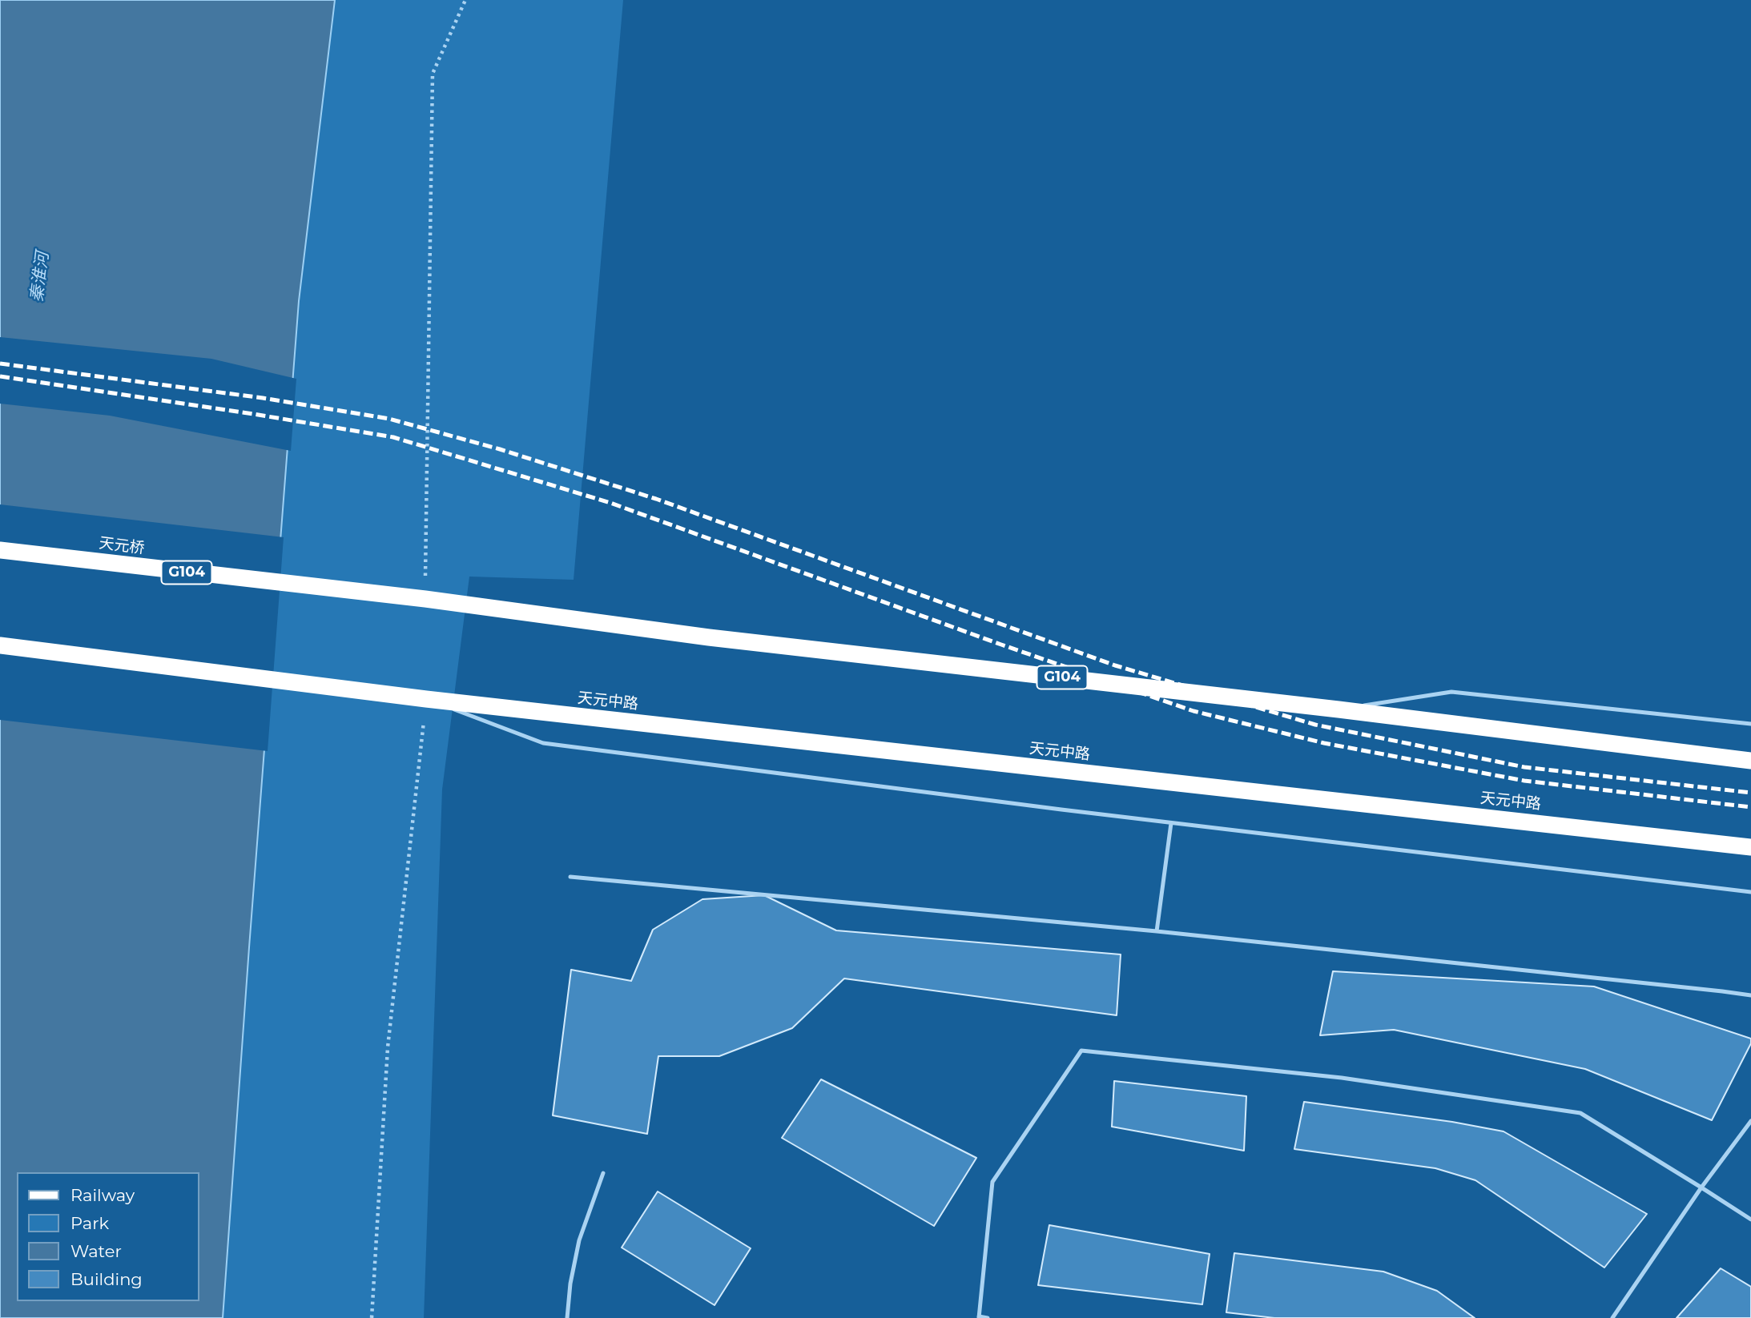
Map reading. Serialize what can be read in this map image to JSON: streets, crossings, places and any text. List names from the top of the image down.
{
  "streets": {
    "highway": ["天元桥", "G104", "天元中路"]
  },
  "crossings": [
    ["天元桥", "G104"]
  ],
  "water": ["秦淮河"],
  "legend": [
    "Railway",
    "Park",
    "Water",
    "Building"
  ]
}
